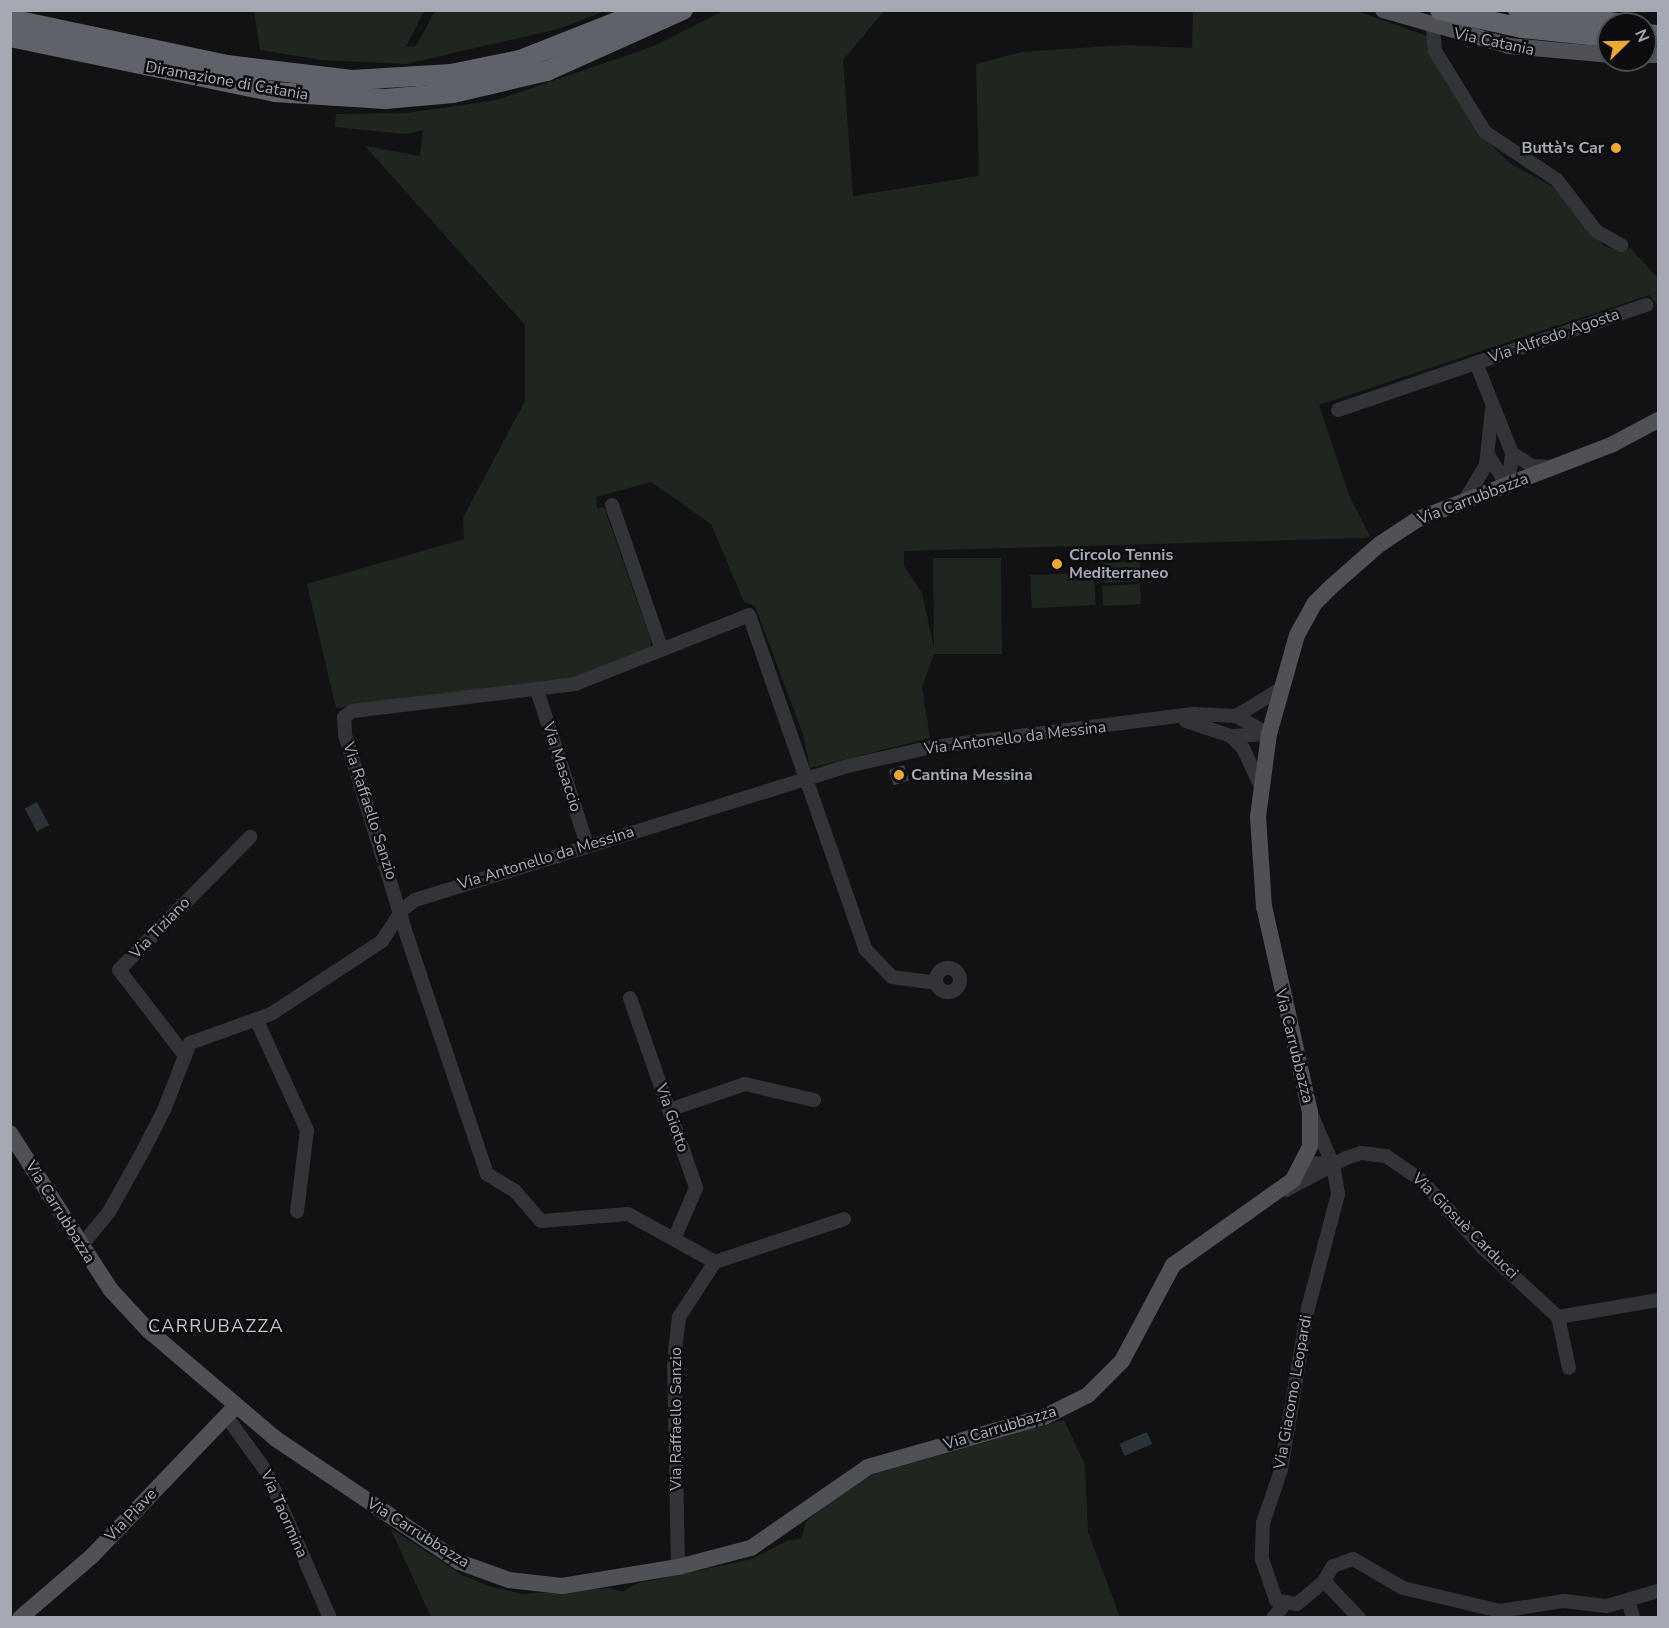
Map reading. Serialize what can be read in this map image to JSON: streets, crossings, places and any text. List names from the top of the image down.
{
  "streets": {
    "highway": ["Diramazione di Catania"],
    "main road": ["Via Catania", "Via Carrubbazza", "Via Piave"],
    "street": [
      "Via Alfredo Agosta",
      "Via Antonello da Messina",
      "Via Masaccio",
      "Via Raffaello Sanzio",
      "Via Tiziano",
      "Via Giotto",
      "Via Giosuè Carducci",
      "Via Giacomo Leopardi",
      "Via Taormina"
    ]
  },
  "crossings": [
    ["Via Carrubbazza", "Via Raffaello Sanzio"],
    ["Via Carrubbazza", "Via Giosuè Carducci"],
    ["Via Carrubbazza", "Via Giacomo Leopardi"],
    ["Via Carrubbazza", "Via Taormina"],
    ["Via Carrubbazza", "Via Piave"],
    ["Via Antonello da Messina", "Via Masaccio"],
    ["Via Antonello da Messina", "Via Raffaello Sanzio"],
    ["Via Antonello da Messina", "Via Tiziano"],
    ["Via Masaccio", "Via Raffaello Sanzio"],
    ["Via Raffaello Sanzio", "Via Giotto"],
    ["Via Giosuè Carducci", "Via Giacomo Leopardi"],
    ["Via Taormina", "Via Piave"]
  ],
  "districts": ["CARRUBAZZA"],
  "places": ["Buttà's Car", "Circolo Tennis Mediterraneo", "Cantina Messina"],
  "north": "top right"
}
